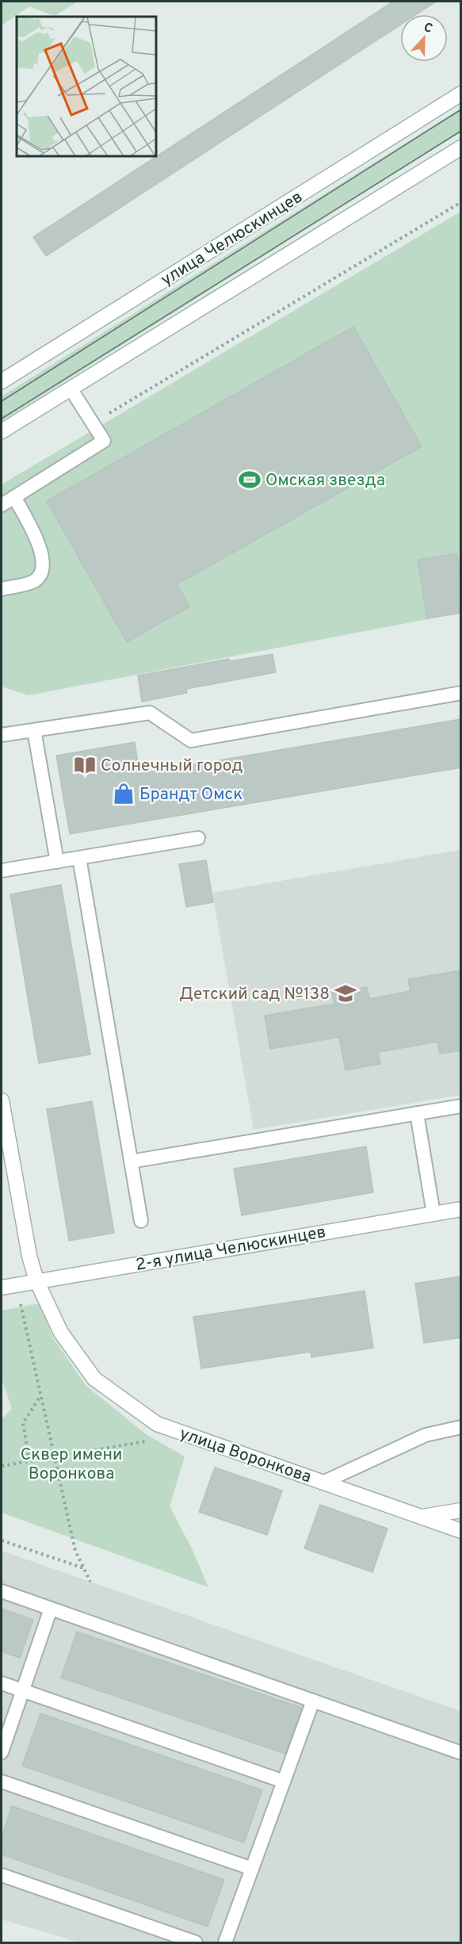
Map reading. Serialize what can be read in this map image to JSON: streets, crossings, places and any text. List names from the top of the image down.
{
  "streets": {
    "street": ["улица Челюскинцев", "2-я улица Челюскинцев", "улица Воронкова"]
  },
  "crossings": [
    ["2-я улица Челюскинцев", "улица Воронкова"]
  ],
  "parks": ["Сквер имени Воронкова"],
  "places": {
    "sports": ["Омская звезда"],
    "library": ["Солнечный город"],
    "shop": ["Брандт Омск"],
    "school or university": ["Детский сад №138"]
  },
  "north": "top"
}
